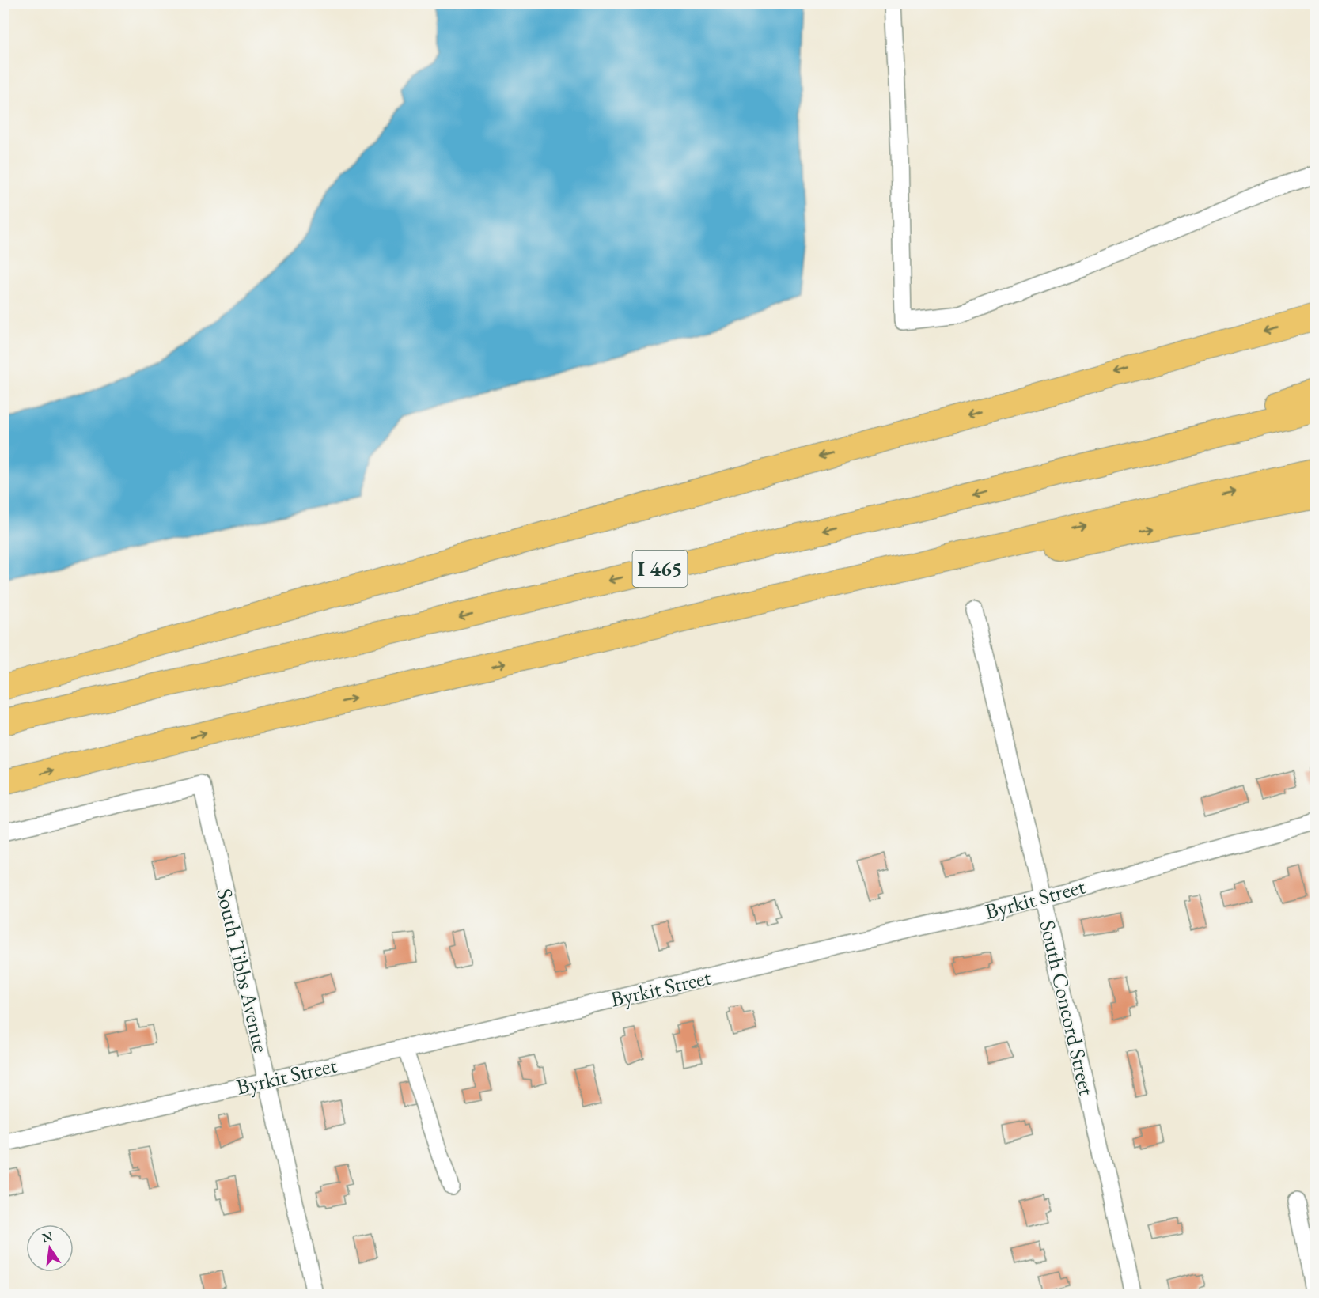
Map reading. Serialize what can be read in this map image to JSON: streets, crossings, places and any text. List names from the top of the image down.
{
  "streets": {
    "highway": ["I 465"],
    "street": ["Byrkit Street", "South Tibbs Avenue", "South Concord Street"]
  },
  "crossings": [
    ["Byrkit Street", "South Tibbs Avenue"],
    ["Byrkit Street", "South Concord Street"]
  ],
  "north": "top"
}
